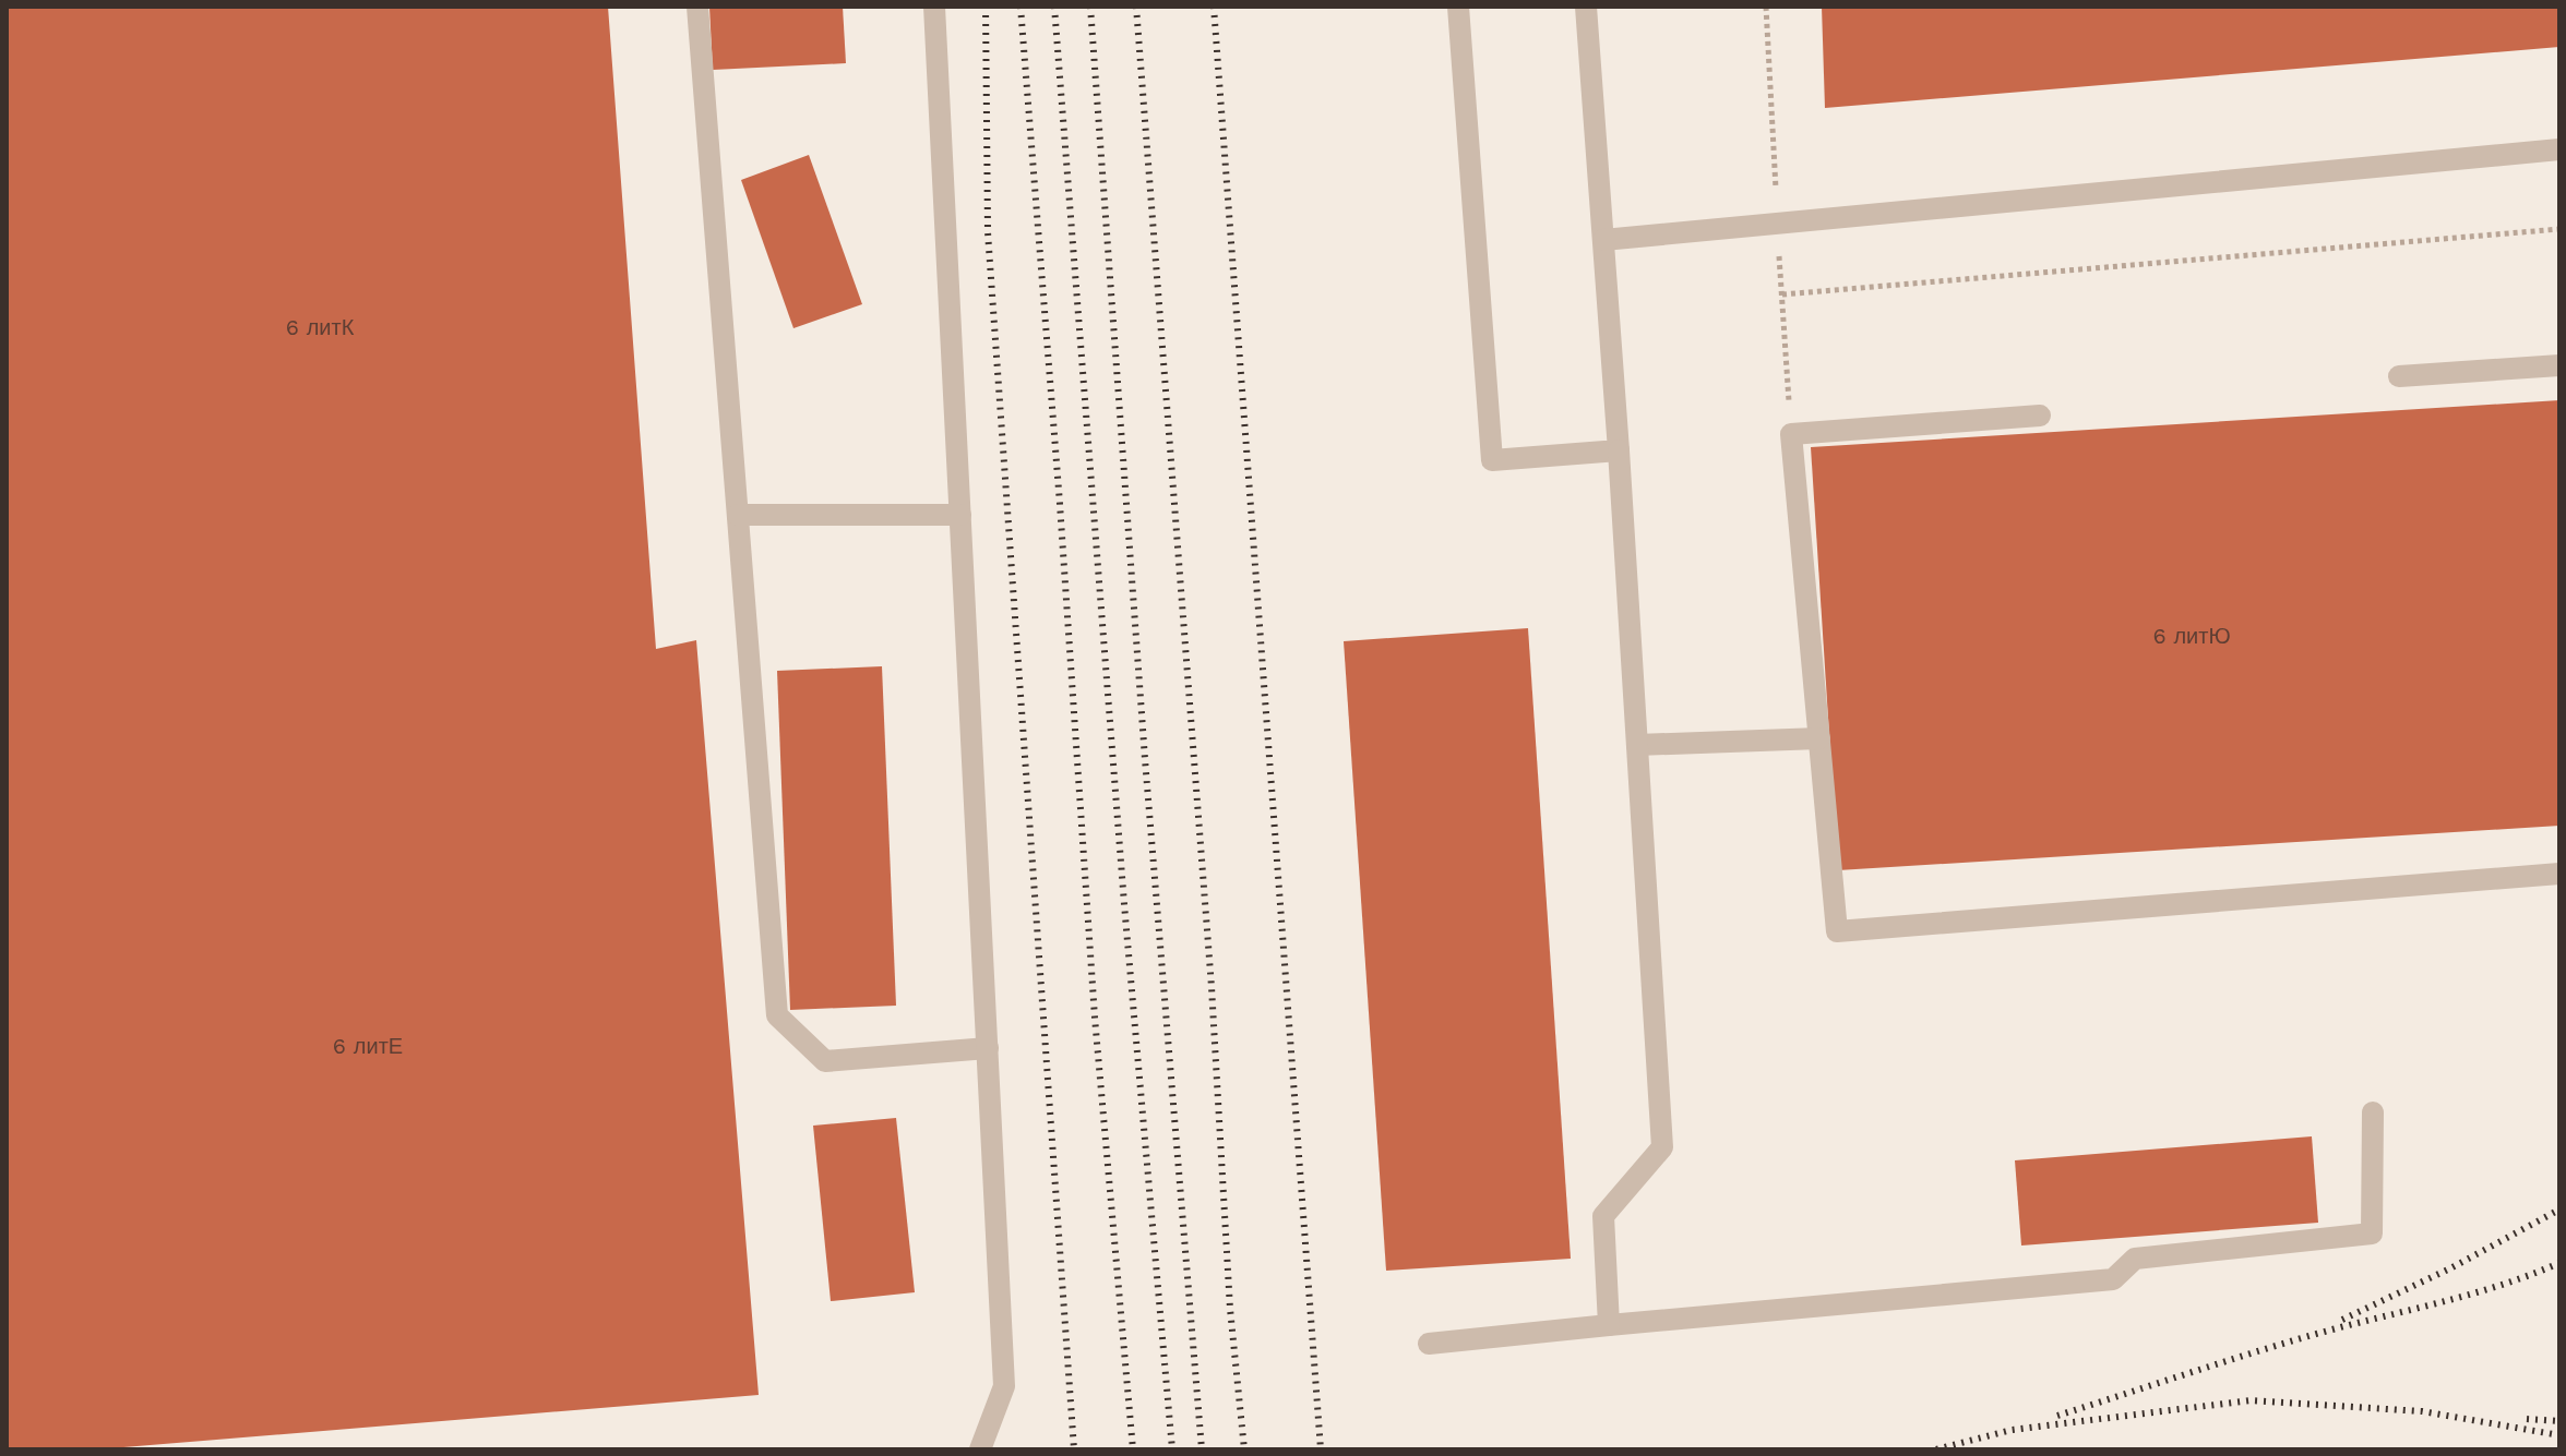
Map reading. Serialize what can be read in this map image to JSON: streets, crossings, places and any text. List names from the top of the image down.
{
  "house_numbers": ["6 литК", "6 литЮ", "6 литЕ"]
}
